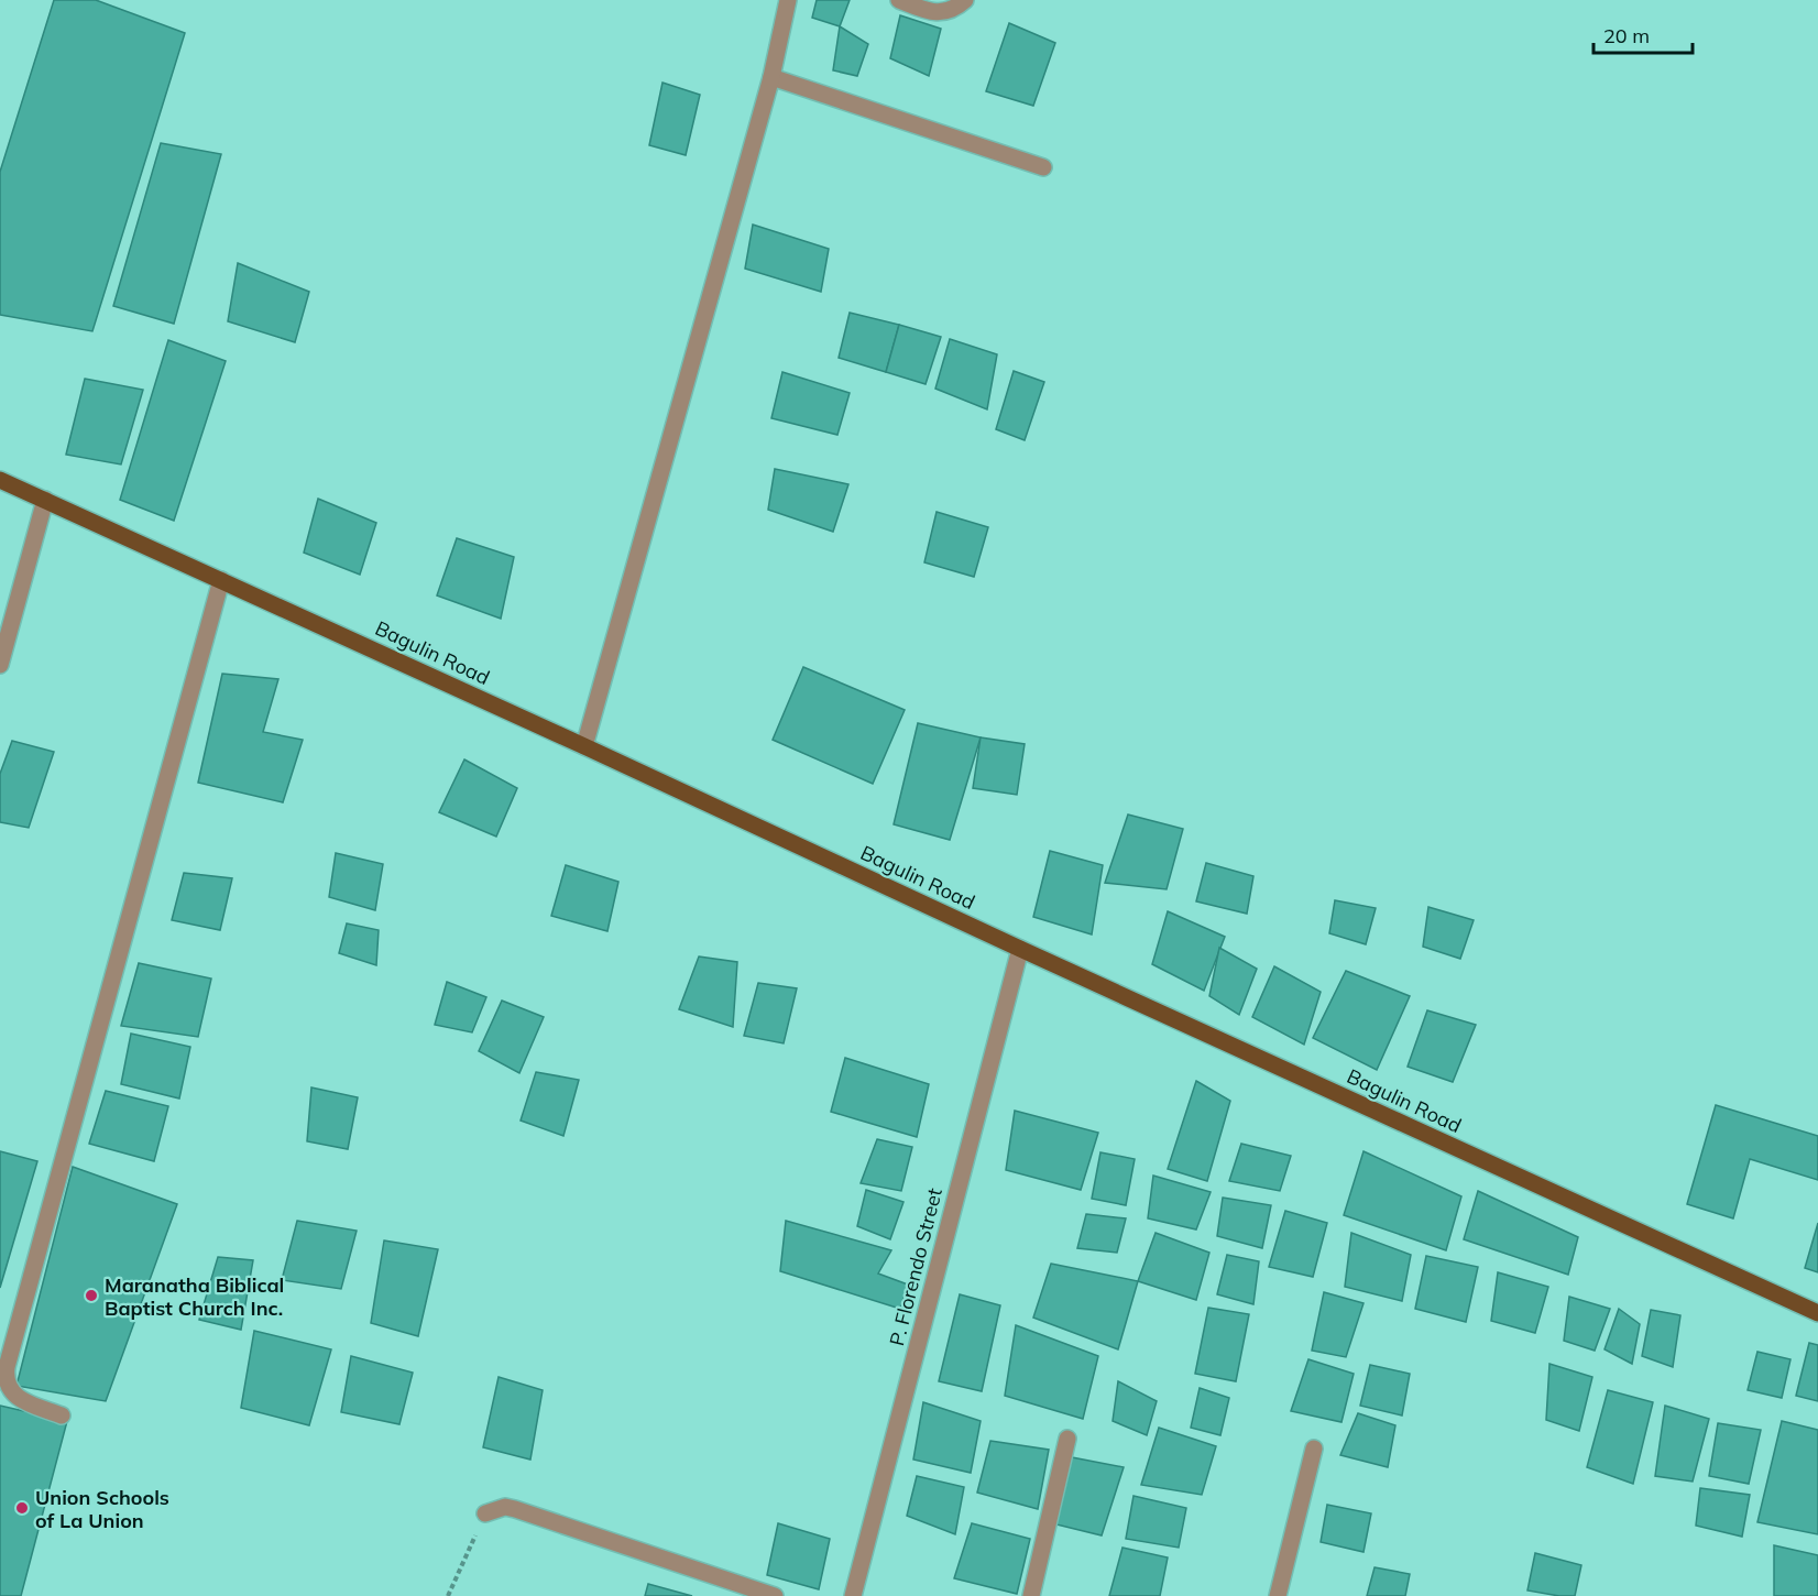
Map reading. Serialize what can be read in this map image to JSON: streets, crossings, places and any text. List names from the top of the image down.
{
  "streets": {
    "main road": ["Bagulin Road"],
    "street": ["P. Florendo Street"]
  },
  "crossings": [
    ["Bagulin Road", "P. Florendo Street"]
  ],
  "places": ["Maranatha Biblical Baptist Church Inc.", "Union Schools of La Union"],
  "scale_bar": "20 m"
}
